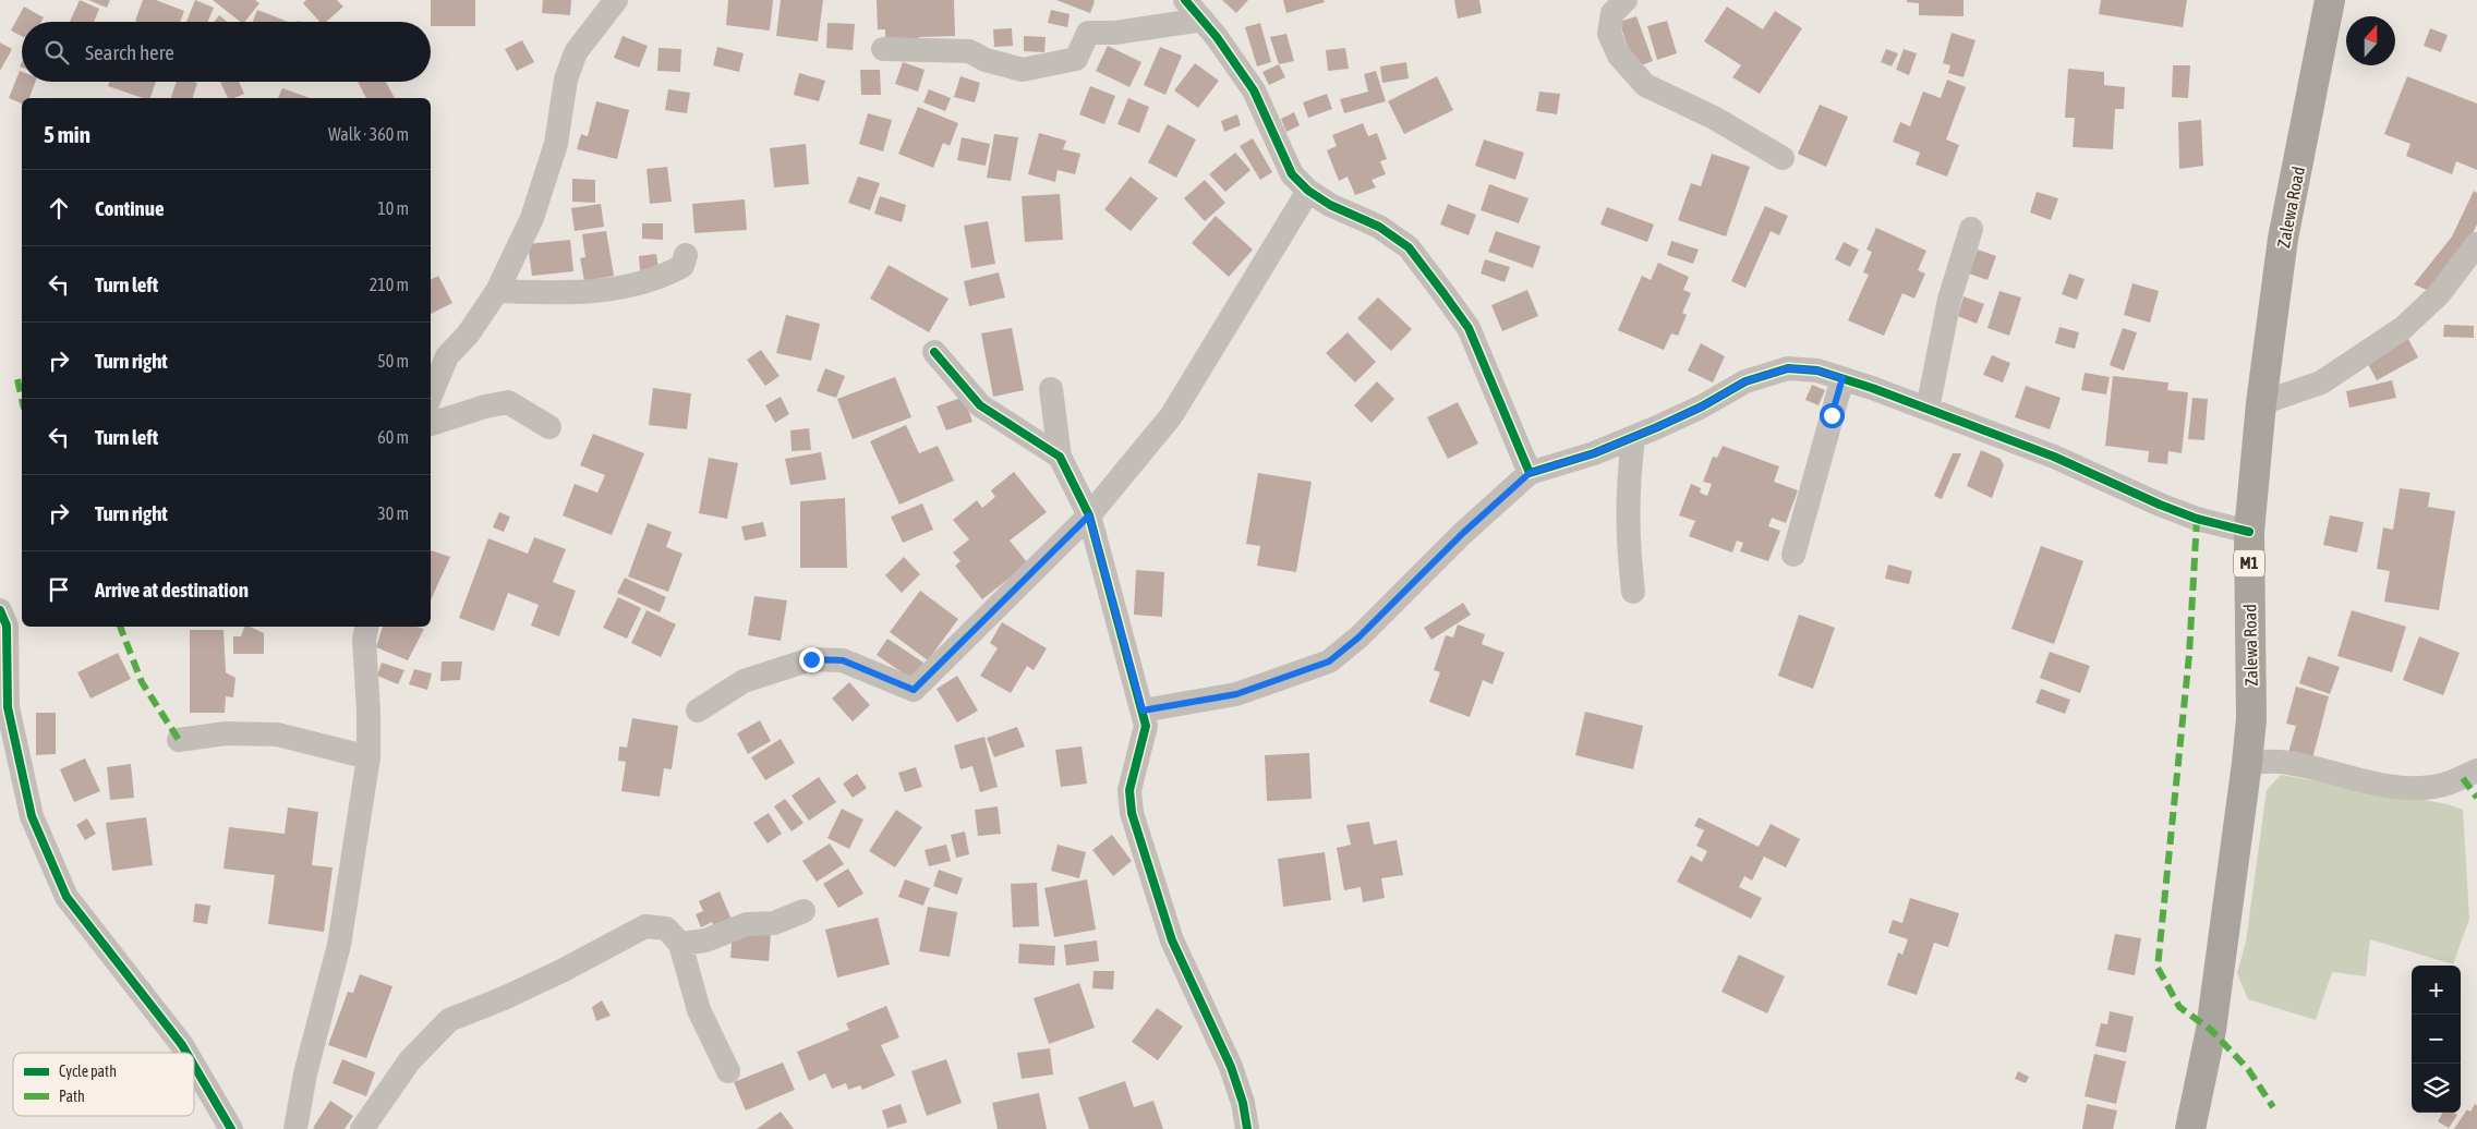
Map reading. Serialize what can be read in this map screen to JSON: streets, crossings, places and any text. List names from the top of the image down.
{
  "streets": {
    "highway": ["Zalewa Road", "M1"]
  },
  "legend": ["Cycle path", "Path"],
  "north": "top",
  "page": {
    "search": "Search here",
    "heading": ["5 min", "Walk · 360 m"],
    "list": [
      ["Continue", "10 m"],
      ["Turn left", "210 m"],
      ["Turn right", "50 m"],
      ["Turn left", "60 m"],
      ["Turn right", "30 m"],
      "Arrive at destination"
    ],
    "map_buttons": ["+", "−"]
  }
}
